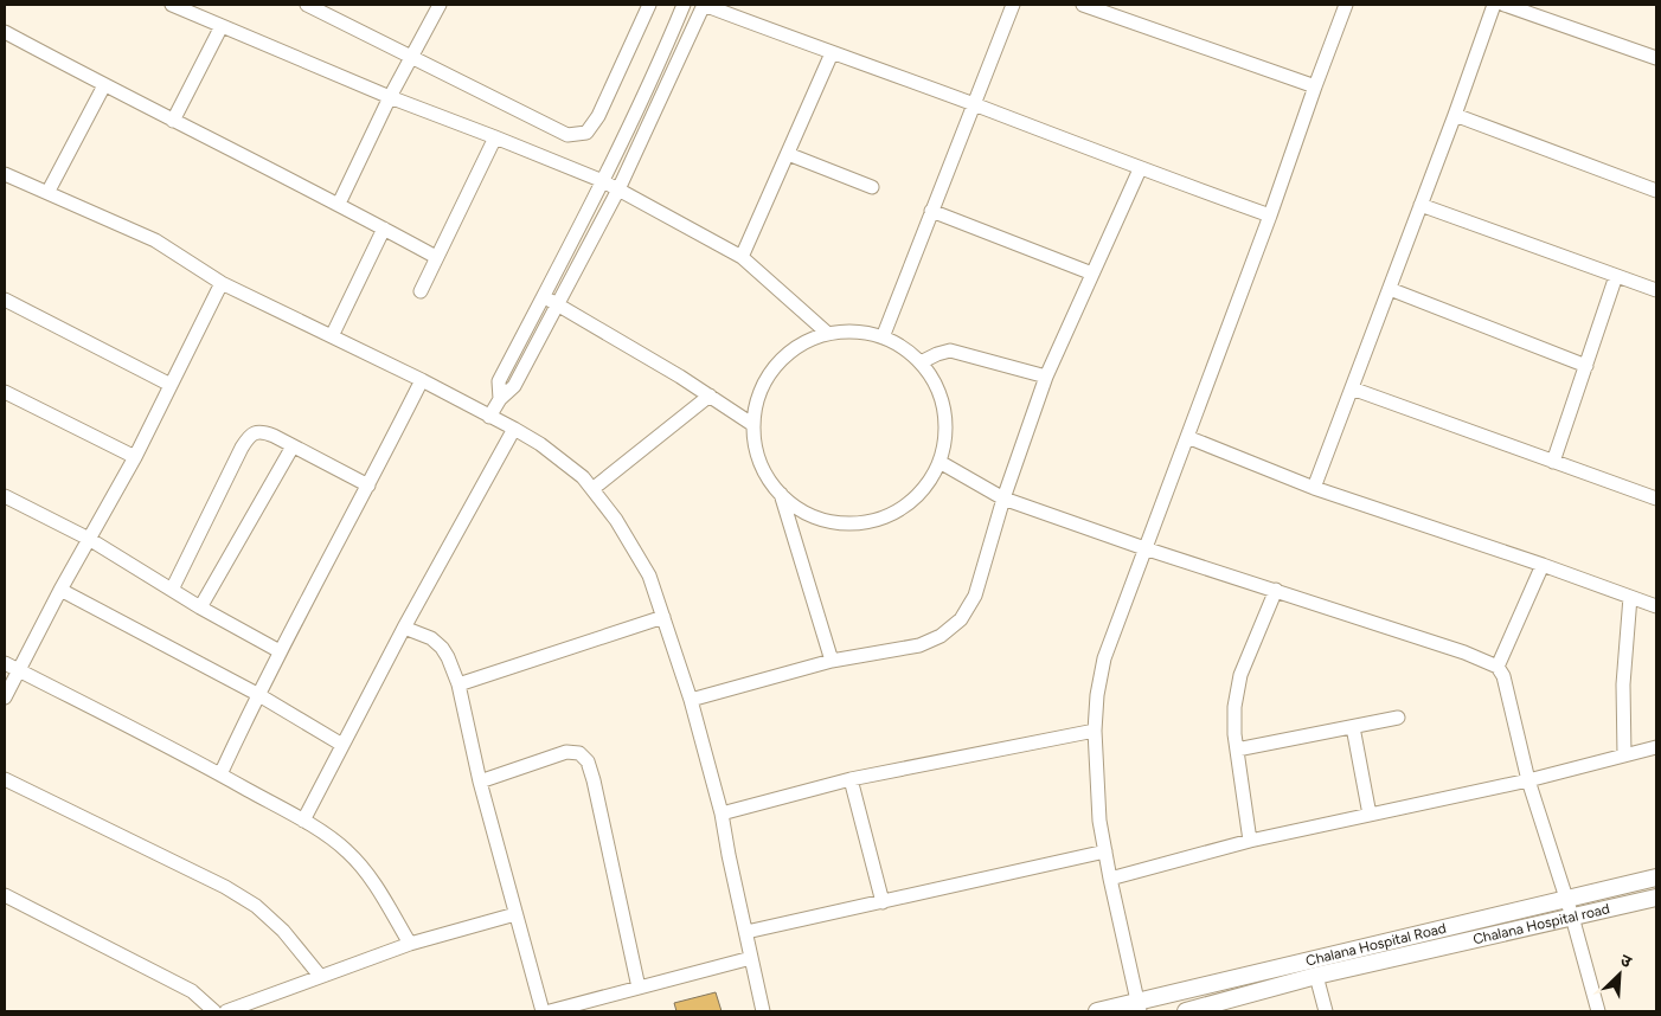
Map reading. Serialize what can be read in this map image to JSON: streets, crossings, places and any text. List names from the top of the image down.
{
  "streets": {
    "street": ["Chalana Hospital road", "Chalana Hospital Road"]
  },
  "north": "top right"
}
